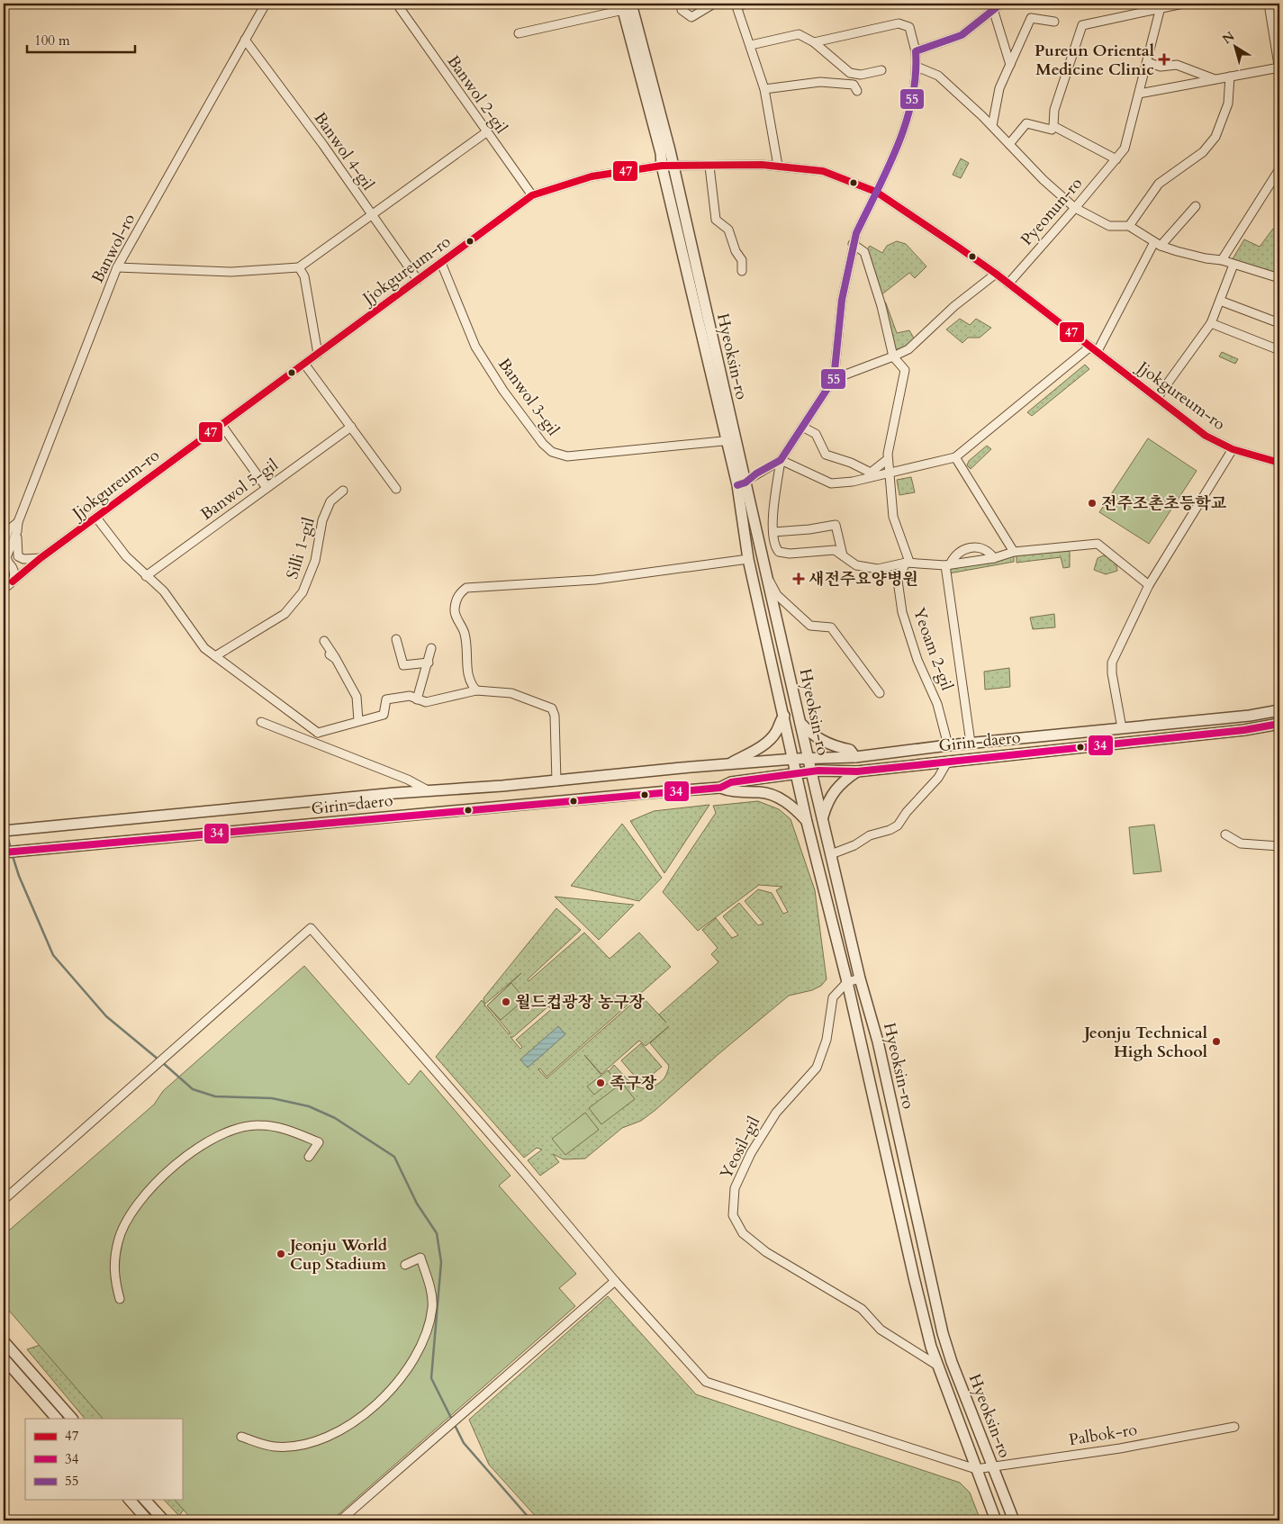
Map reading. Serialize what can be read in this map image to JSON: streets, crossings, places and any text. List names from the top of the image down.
{
  "streets": {
    "street": [
      "Banwol 2-gil",
      "Banwol 4-gil",
      "Pyeonun-ro",
      "Banwol-ro",
      "Jjokgureum-ro",
      "Hyeoksin-ro",
      "Banwol 3-gil",
      "Banwol 5-gil",
      "Silli 1-gil",
      "Yeoam 2-gil",
      "Girin-daero",
      "Yeosil-gil",
      "Palbok-ro"
    ]
  },
  "crossings": [
    ["Banwol 2-gil", "Jjokgureum-ro"],
    ["Banwol 4-gil", "Banwol-ro"],
    ["Banwol 4-gil", "Jjokgureum-ro"],
    ["Pyeonun-ro", "Jjokgureum-ro"],
    ["Jjokgureum-ro", "Hyeoksin-ro"],
    ["Jjokgureum-ro", "Banwol 3-gil"],
    ["Hyeoksin-ro", "Banwol 3-gil"],
    ["Hyeoksin-ro", "Girin-daero"],
    ["Hyeoksin-ro", "Yeosil-gil"],
    ["Hyeoksin-ro", "Palbok-ro"],
    ["Yeoam 2-gil", "Girin-daero"]
  ],
  "places": {
    "health": ["Pureun Oriental Medicine Clinic", "새전주요양병원"],
    "other": [
      "전주조촌초등학교",
      "월드컵광장 농구장",
      "Jeonju Technical High School",
      "족구장",
      "Jeonju World Cup Stadium"
    ]
  },
  "lines": ["transit line 55", "transit line 47", "transit line 34"],
  "legend": ["47", "34", "55"],
  "scale_bar": "100 m",
  "north": "top left"
}
